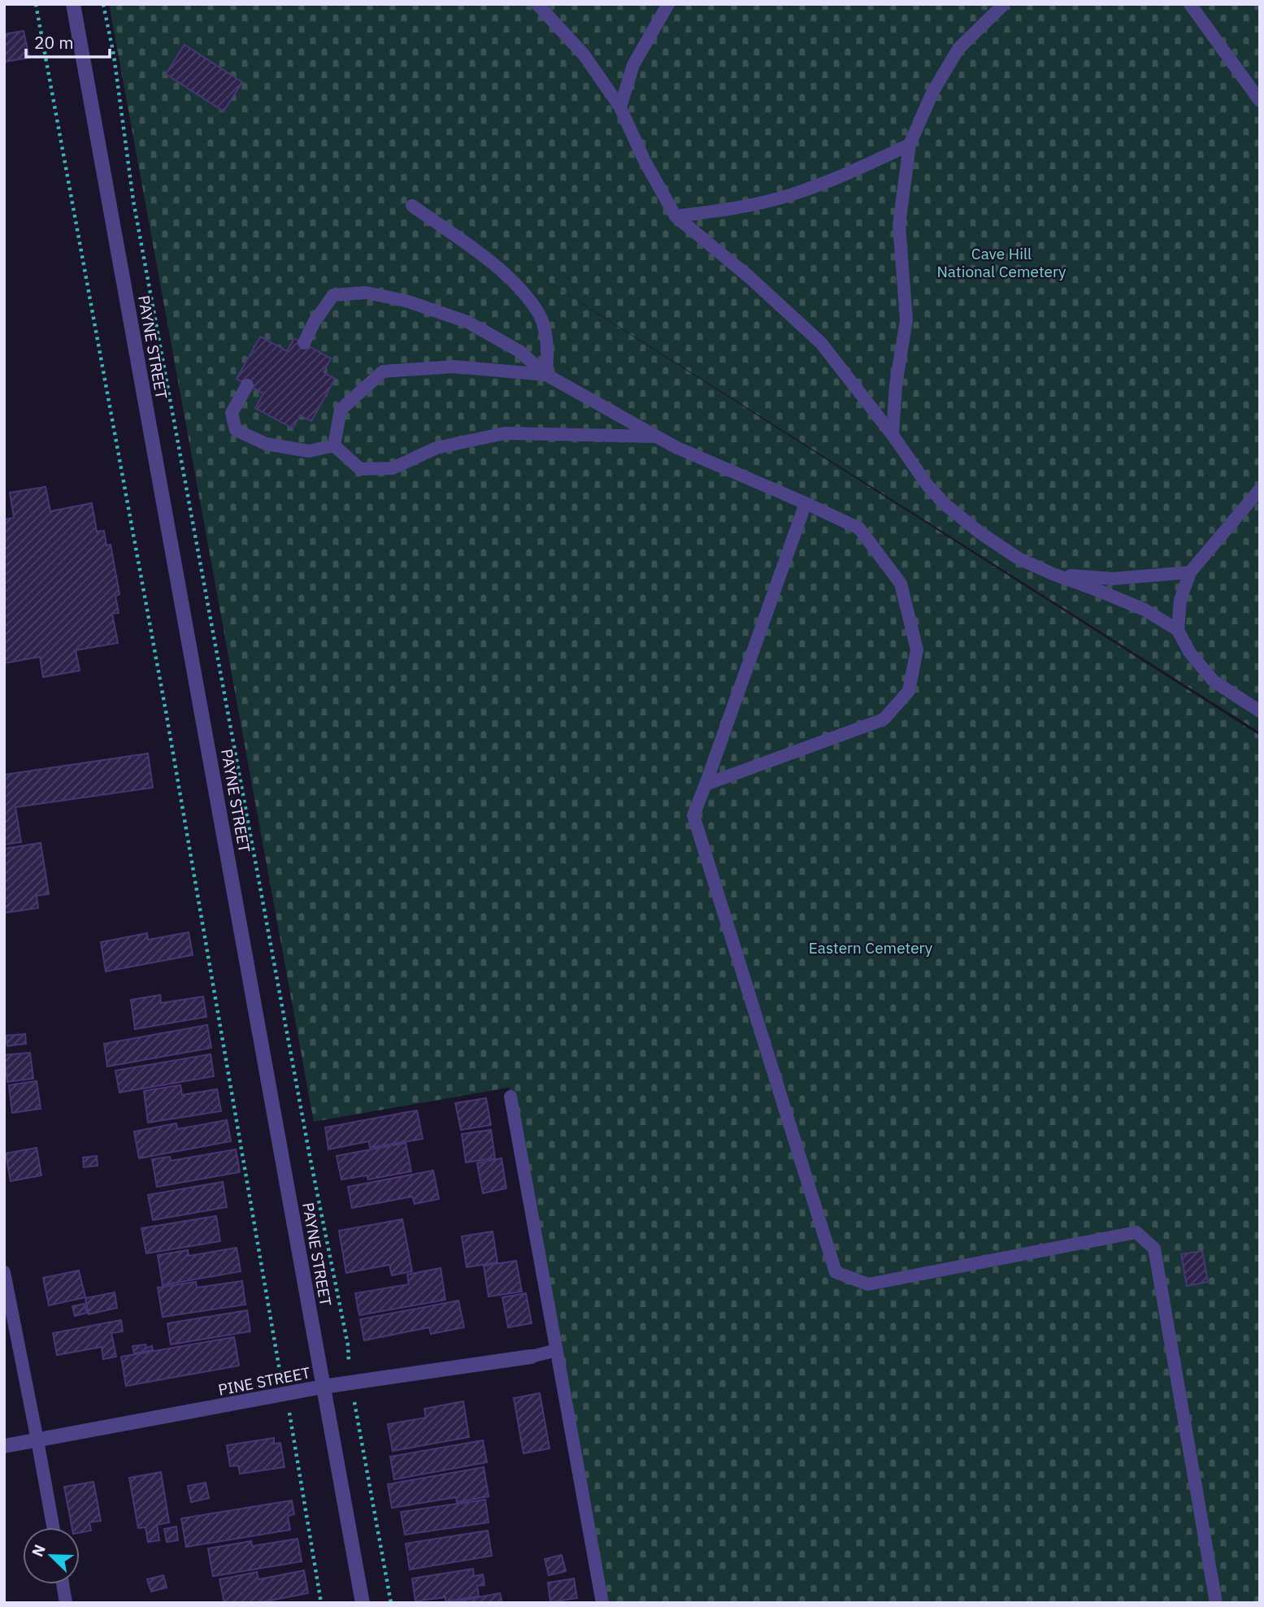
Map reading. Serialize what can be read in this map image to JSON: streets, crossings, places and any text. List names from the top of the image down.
{
  "streets": {
    "street": ["PAYNE STREET", "PINE STREET"]
  },
  "crossings": [
    ["PAYNE STREET", "PINE STREET"]
  ],
  "parks": ["Cave Hill National Cemetery", "Eastern Cemetery"],
  "scale_bar": "20 m",
  "north": "top left"
}
